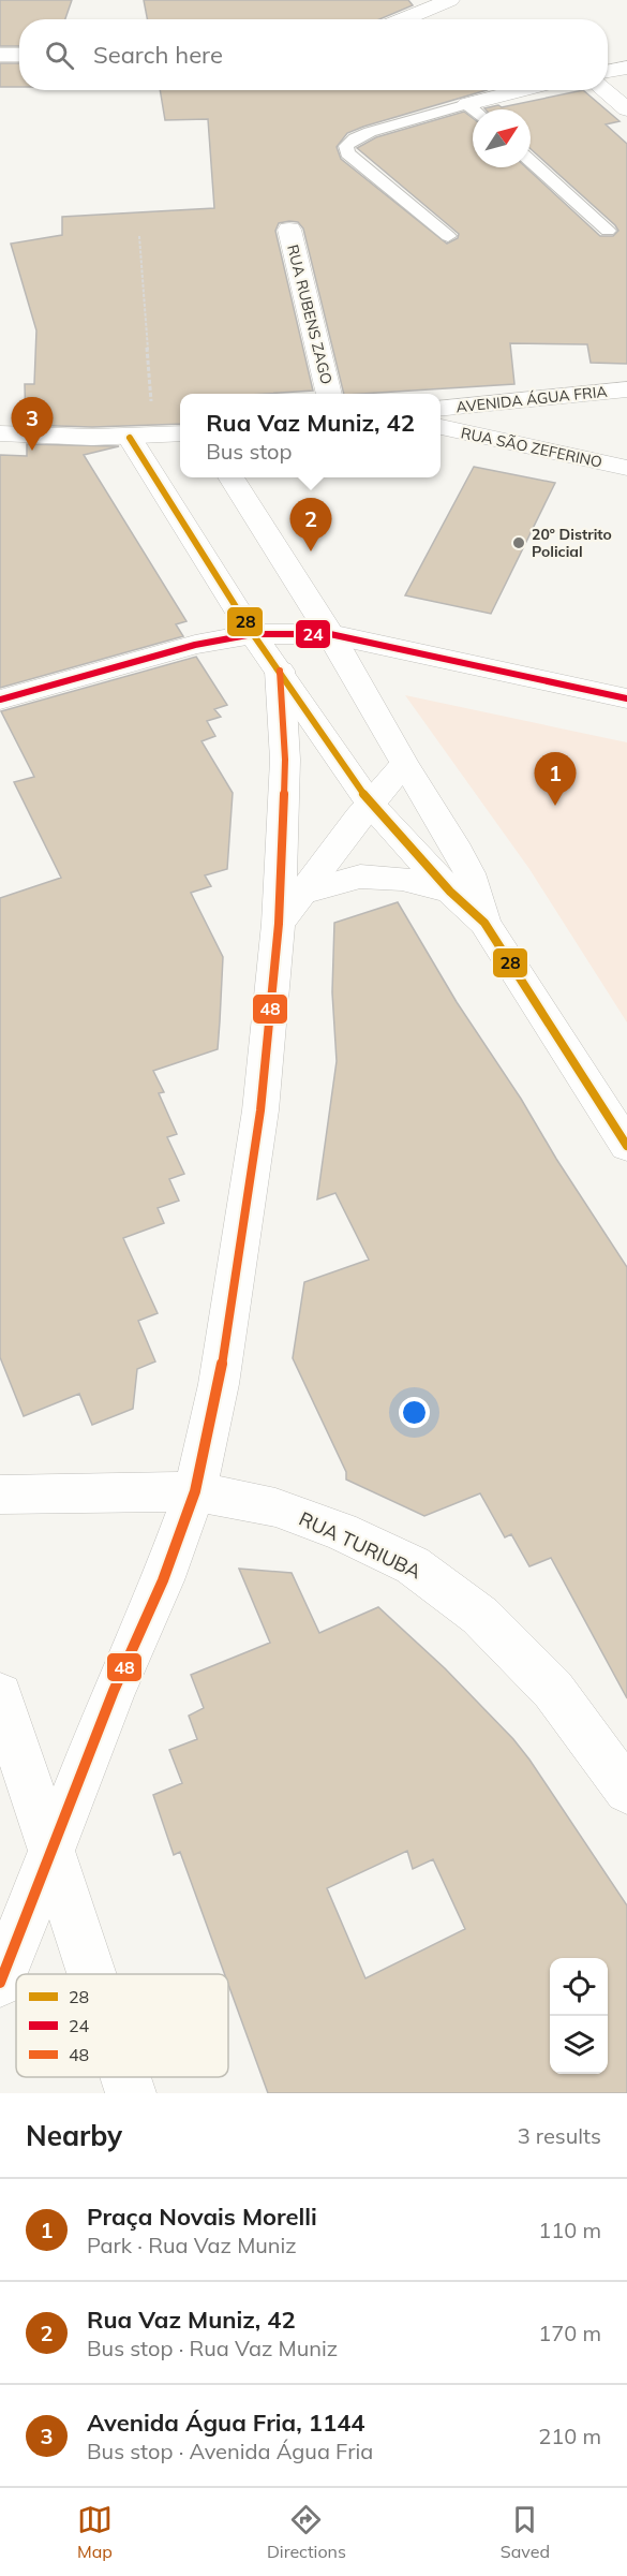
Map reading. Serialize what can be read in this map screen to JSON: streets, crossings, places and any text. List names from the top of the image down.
{
  "streets": {
    "street": [
      "RUA RUBENS ZAGO",
      "AVENIDA ÁGUA FRIA",
      "RUA SÃO ZEFERINO",
      "RUA TURIUBA"
    ]
  },
  "places": ["20º Distrito Policial"],
  "lines": ["transit line 28", "transit line 24", "transit line 48"],
  "legend": ["28", "24", "48"],
  "north": "top right",
  "page": {
    "search": "Search here",
    "popup": ["Rua Vaz Muniz, 42", "Bus stop"],
    "pins": ["3", "2", "1"],
    "heading": ["Nearby", "3 results"],
    "list": [
      {
        "mark": "1",
        "name": "Praça Novais Morelli",
        "note": "Park · Rua Vaz Muniz",
        "value": "110 m"
      },
      {
        "mark": "2",
        "name": "Rua Vaz Muniz, 42",
        "note": "Bus stop · Rua Vaz Muniz",
        "value": "170 m"
      },
      {
        "mark": "3",
        "name": "Avenida Água Fria, 1144",
        "note": "Bus stop · Avenida Água Fria",
        "value": "210 m"
      }
    ],
    "nav": ["Map", "Directions", "Saved"]
  }
}
